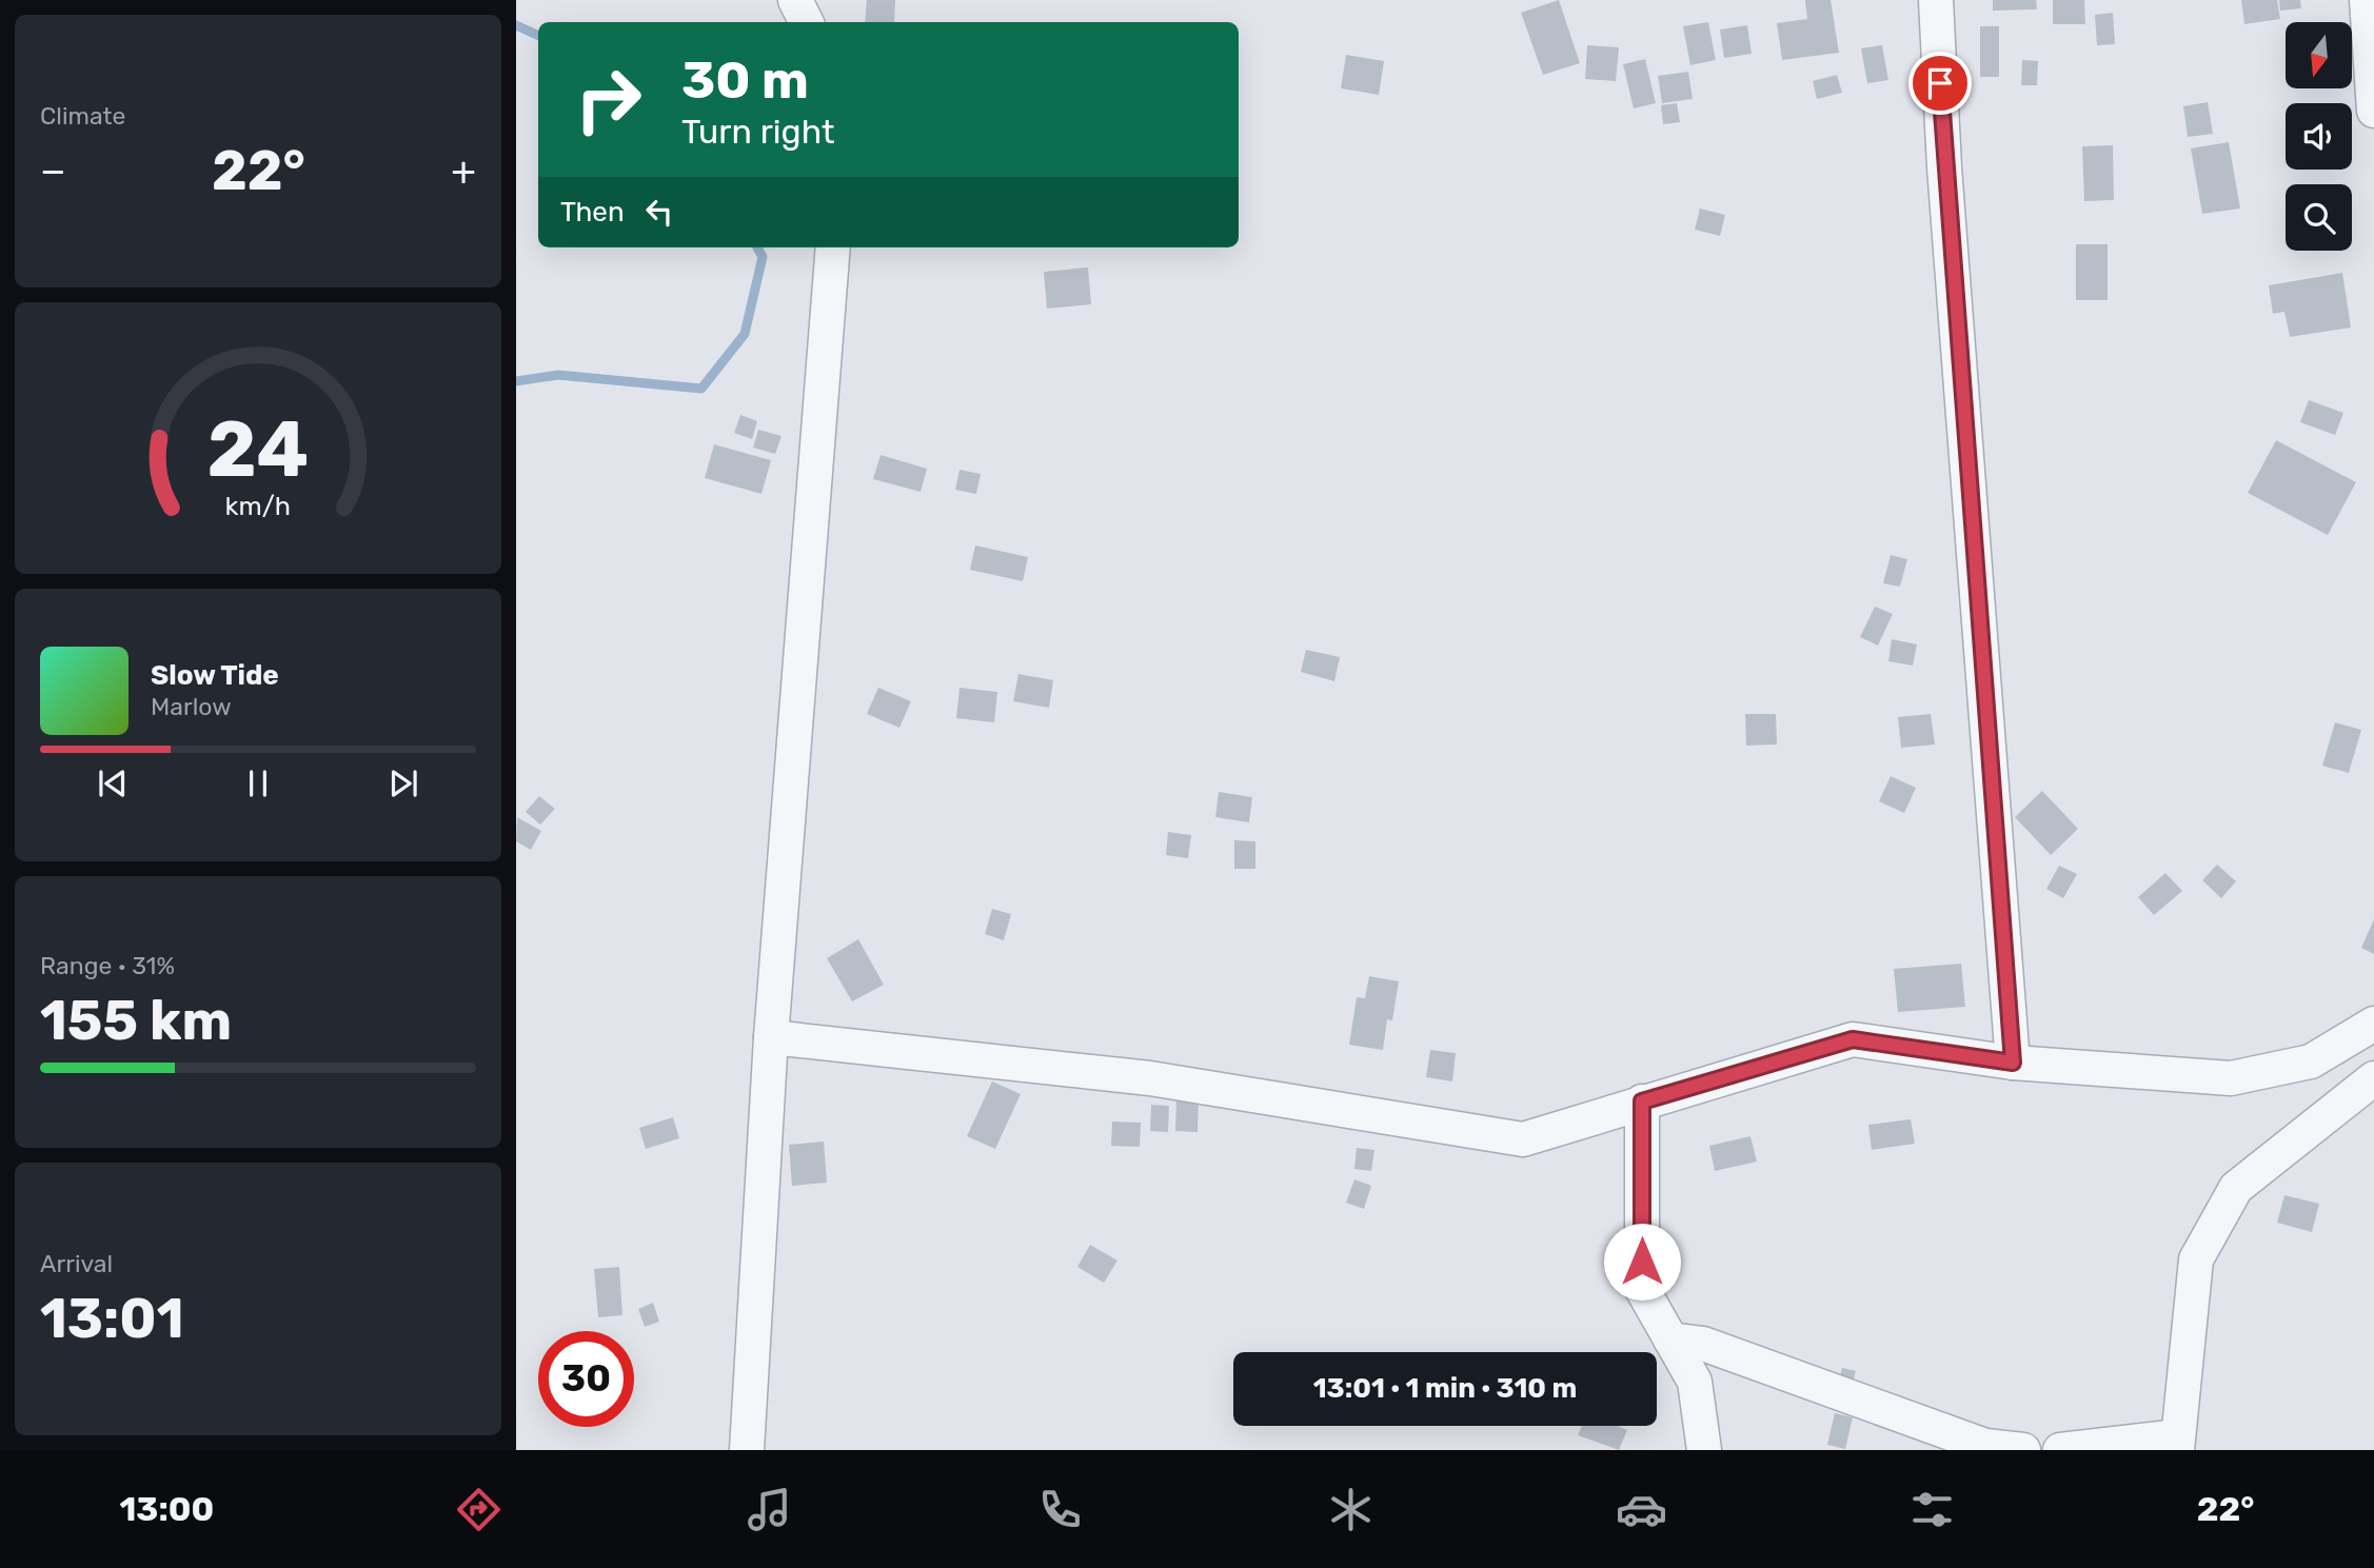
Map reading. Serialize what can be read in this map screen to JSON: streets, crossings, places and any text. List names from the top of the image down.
{
  "north": "bottom",
  "page": {
    "tile": [
      "Climate",
      ["Range · 31%", "155 km"],
      ["Arrival", "13:01"]
    ],
    "turn": ["30 m", "Turn right"],
    "heat": ["−", "22°", "+"],
    "then": "Then",
    "song": ["Slow Tide", "Marlow"],
    "limit": "30",
    "trip": "13:01 · 1 min · 310 m",
    "tabs": ["13:00", "22°"],
    "gauge": ["24", "km/h"]
  }
}
